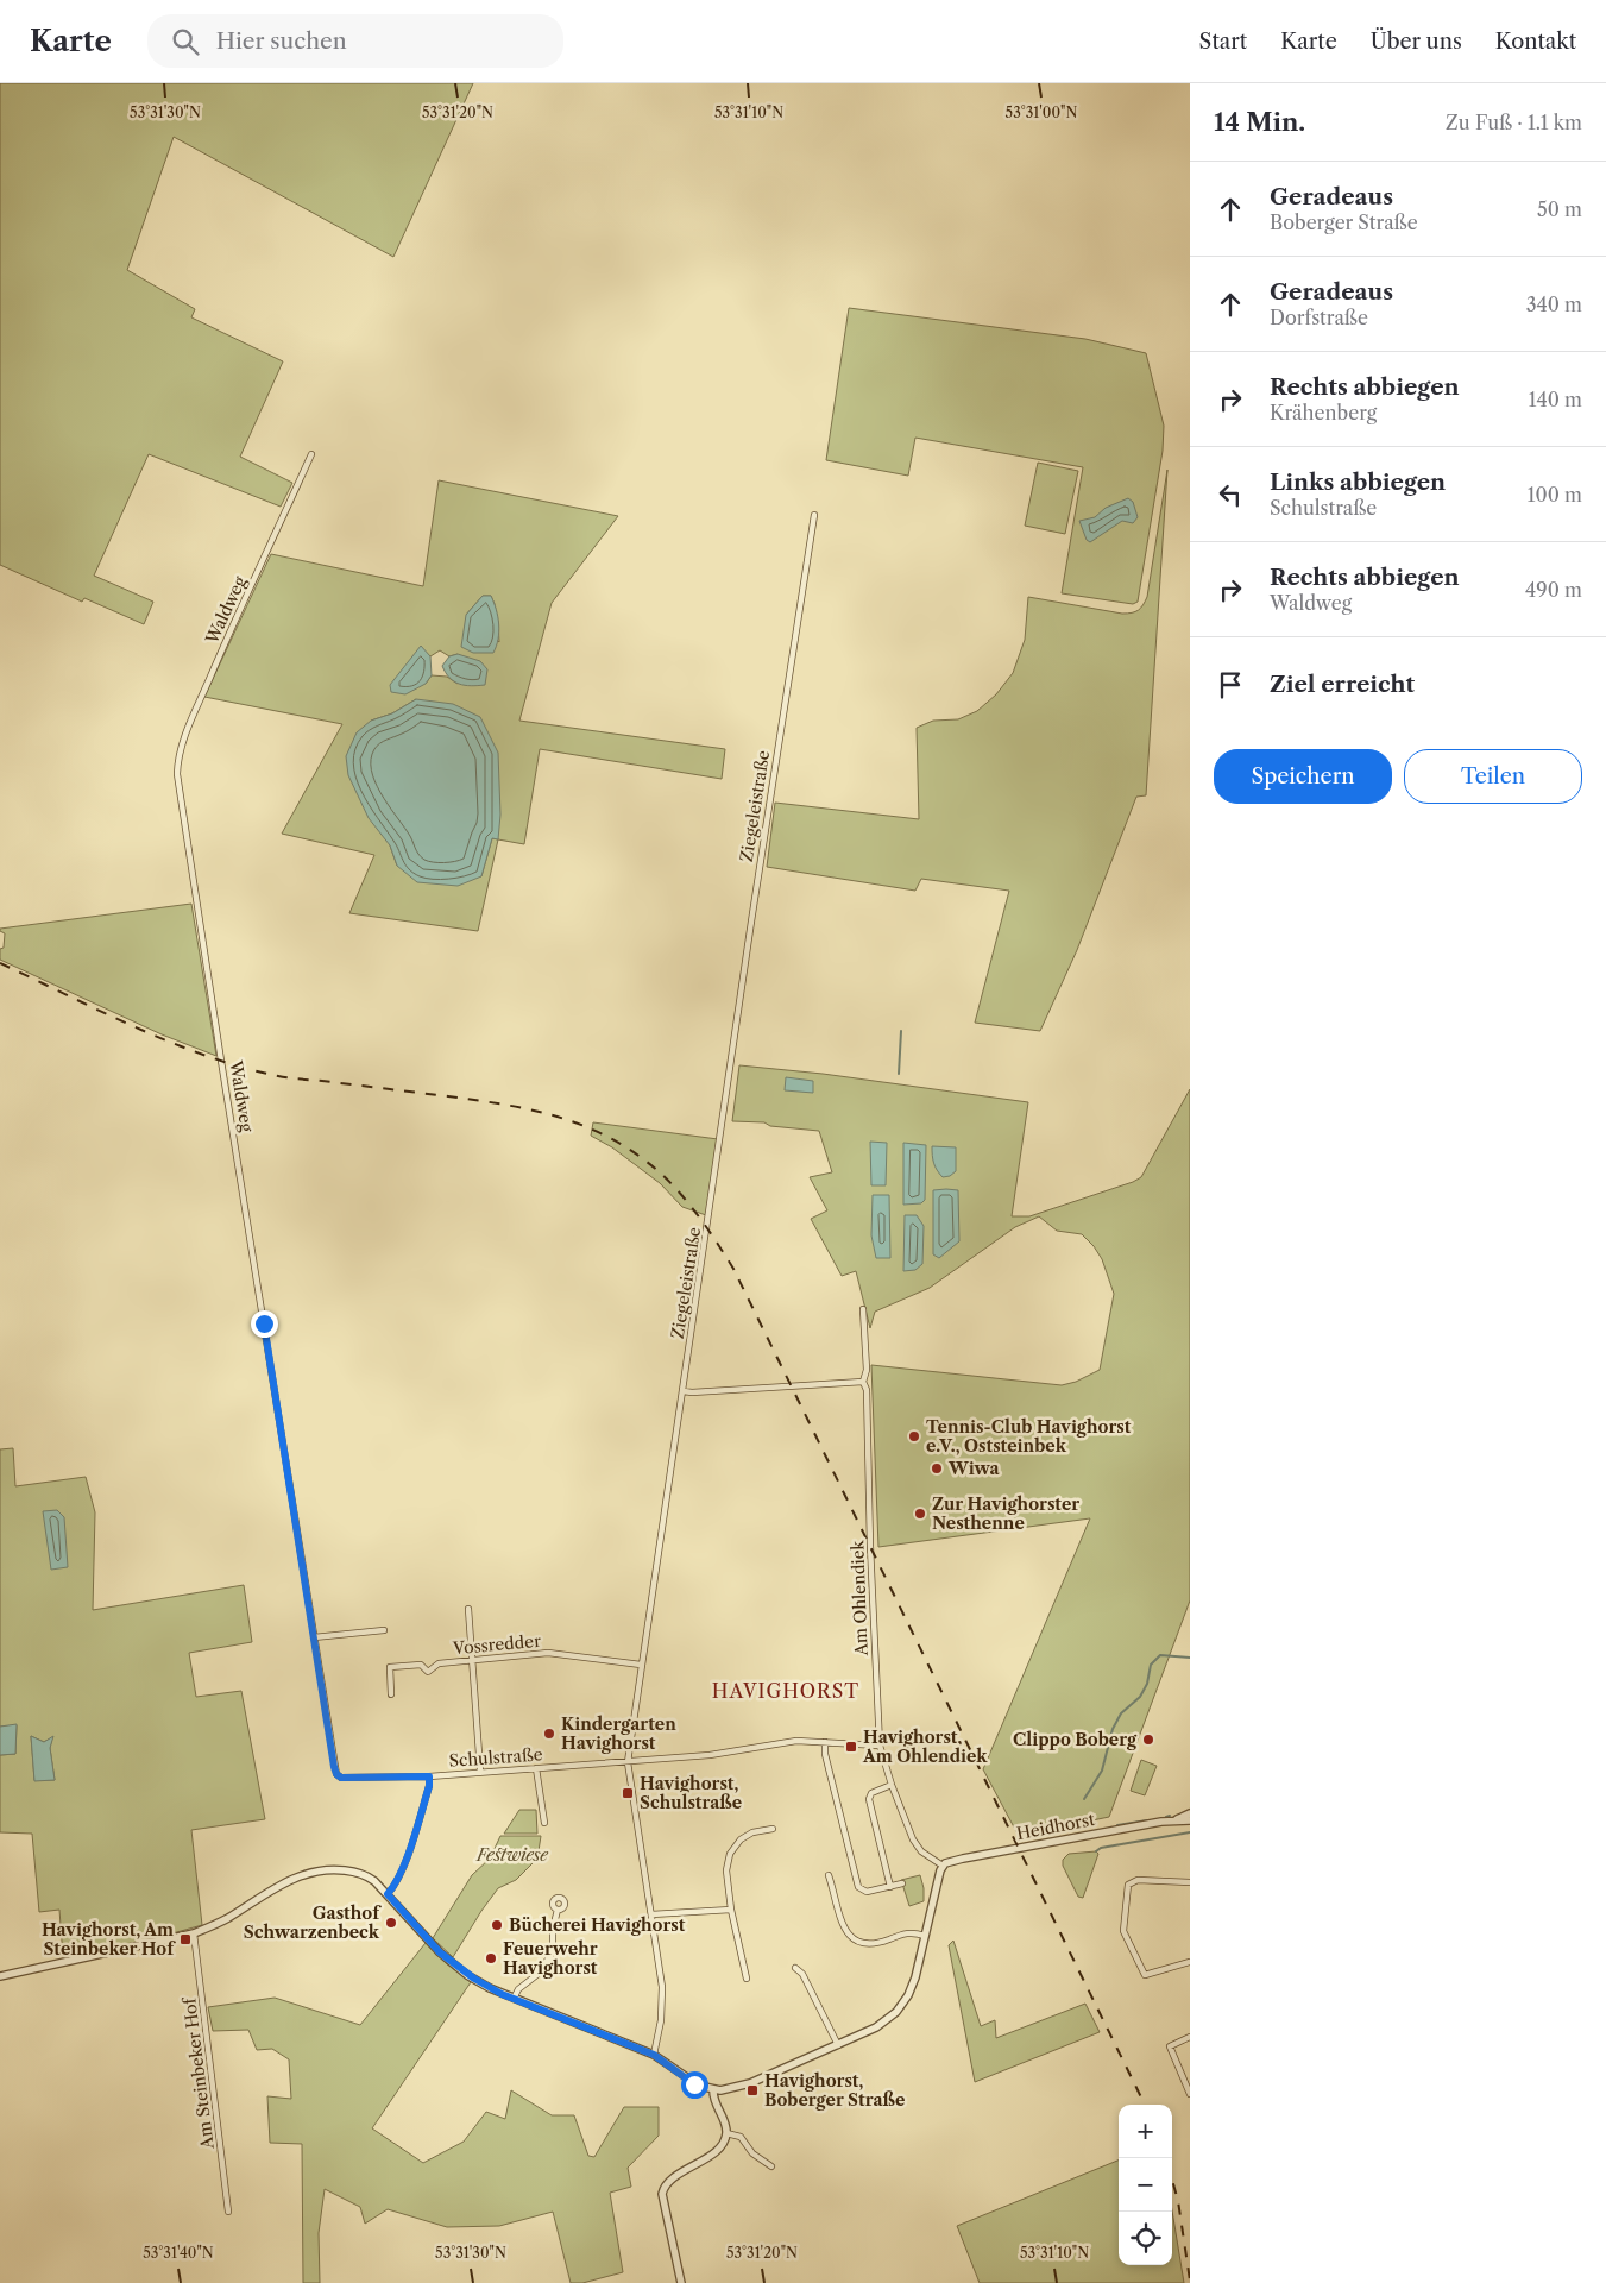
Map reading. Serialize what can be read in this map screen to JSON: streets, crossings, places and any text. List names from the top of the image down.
{
  "streets": {
    "street": [
      "Waldweg",
      "Ziegeleistraße",
      "Am Ohlendiek",
      "Vossredder",
      "Schulstraße",
      "Heidhorst",
      "Am Steinbeker Hof"
    ]
  },
  "crossings": [
    ["Waldweg", "Schulstraße"],
    ["Ziegeleistraße", "Vossredder"],
    ["Ziegeleistraße", "Schulstraße"],
    ["Am Ohlendiek", "Schulstraße"],
    ["Am Ohlendiek", "Heidhorst"]
  ],
  "districts": ["HAVIGHORST"],
  "parks": ["Festwiese"],
  "places": {
    "other": [
      "Tennis-Club Havighorst e.V., Oststeinbek",
      "Wiwa",
      "Zur Havighorster Nesthenne",
      "Kindergarten Havighorst",
      "Clippo Boberg",
      "Gasthof Schwarzenbeck",
      "Bücherei Havighorst",
      "Feuerwehr Havighorst"
    ],
    "transit": [
      "Havighorst, Am Ohlendiek",
      "Havighorst, Schulstraße",
      "Havighorst, Am Steinbeker Hof",
      "Havighorst, Boberger Straße"
    ]
  },
  "page": {
    "header": "Karte",
    "search": "Hier suchen",
    "nav": [
      "Start",
      "Karte",
      "Über uns",
      "Kontakt"
    ],
    "heading": ["14 Min.", "Zu Fuß · 1.1 km"],
    "list": [
      ["Geradeaus", "Boberger Straße", "50 m"],
      ["Geradeaus", "Dorfstraße", "340 m"],
      ["Rechts abbiegen", "Krähenberg", "140 m"],
      ["Links abbiegen", "Schulstraße", "100 m"],
      ["Rechts abbiegen", "Waldweg", "490 m"],
      "Ziel erreicht"
    ],
    "buttons": ["Speichern", "Teilen"],
    "map_buttons": ["+", "−"]
  },
  "coordinates": [
    "53°31'30\"N",
    "53°31'20\"N",
    "53°31'10\"N",
    "53°31'00\"N",
    "53°31'40\"N"
  ]
}
